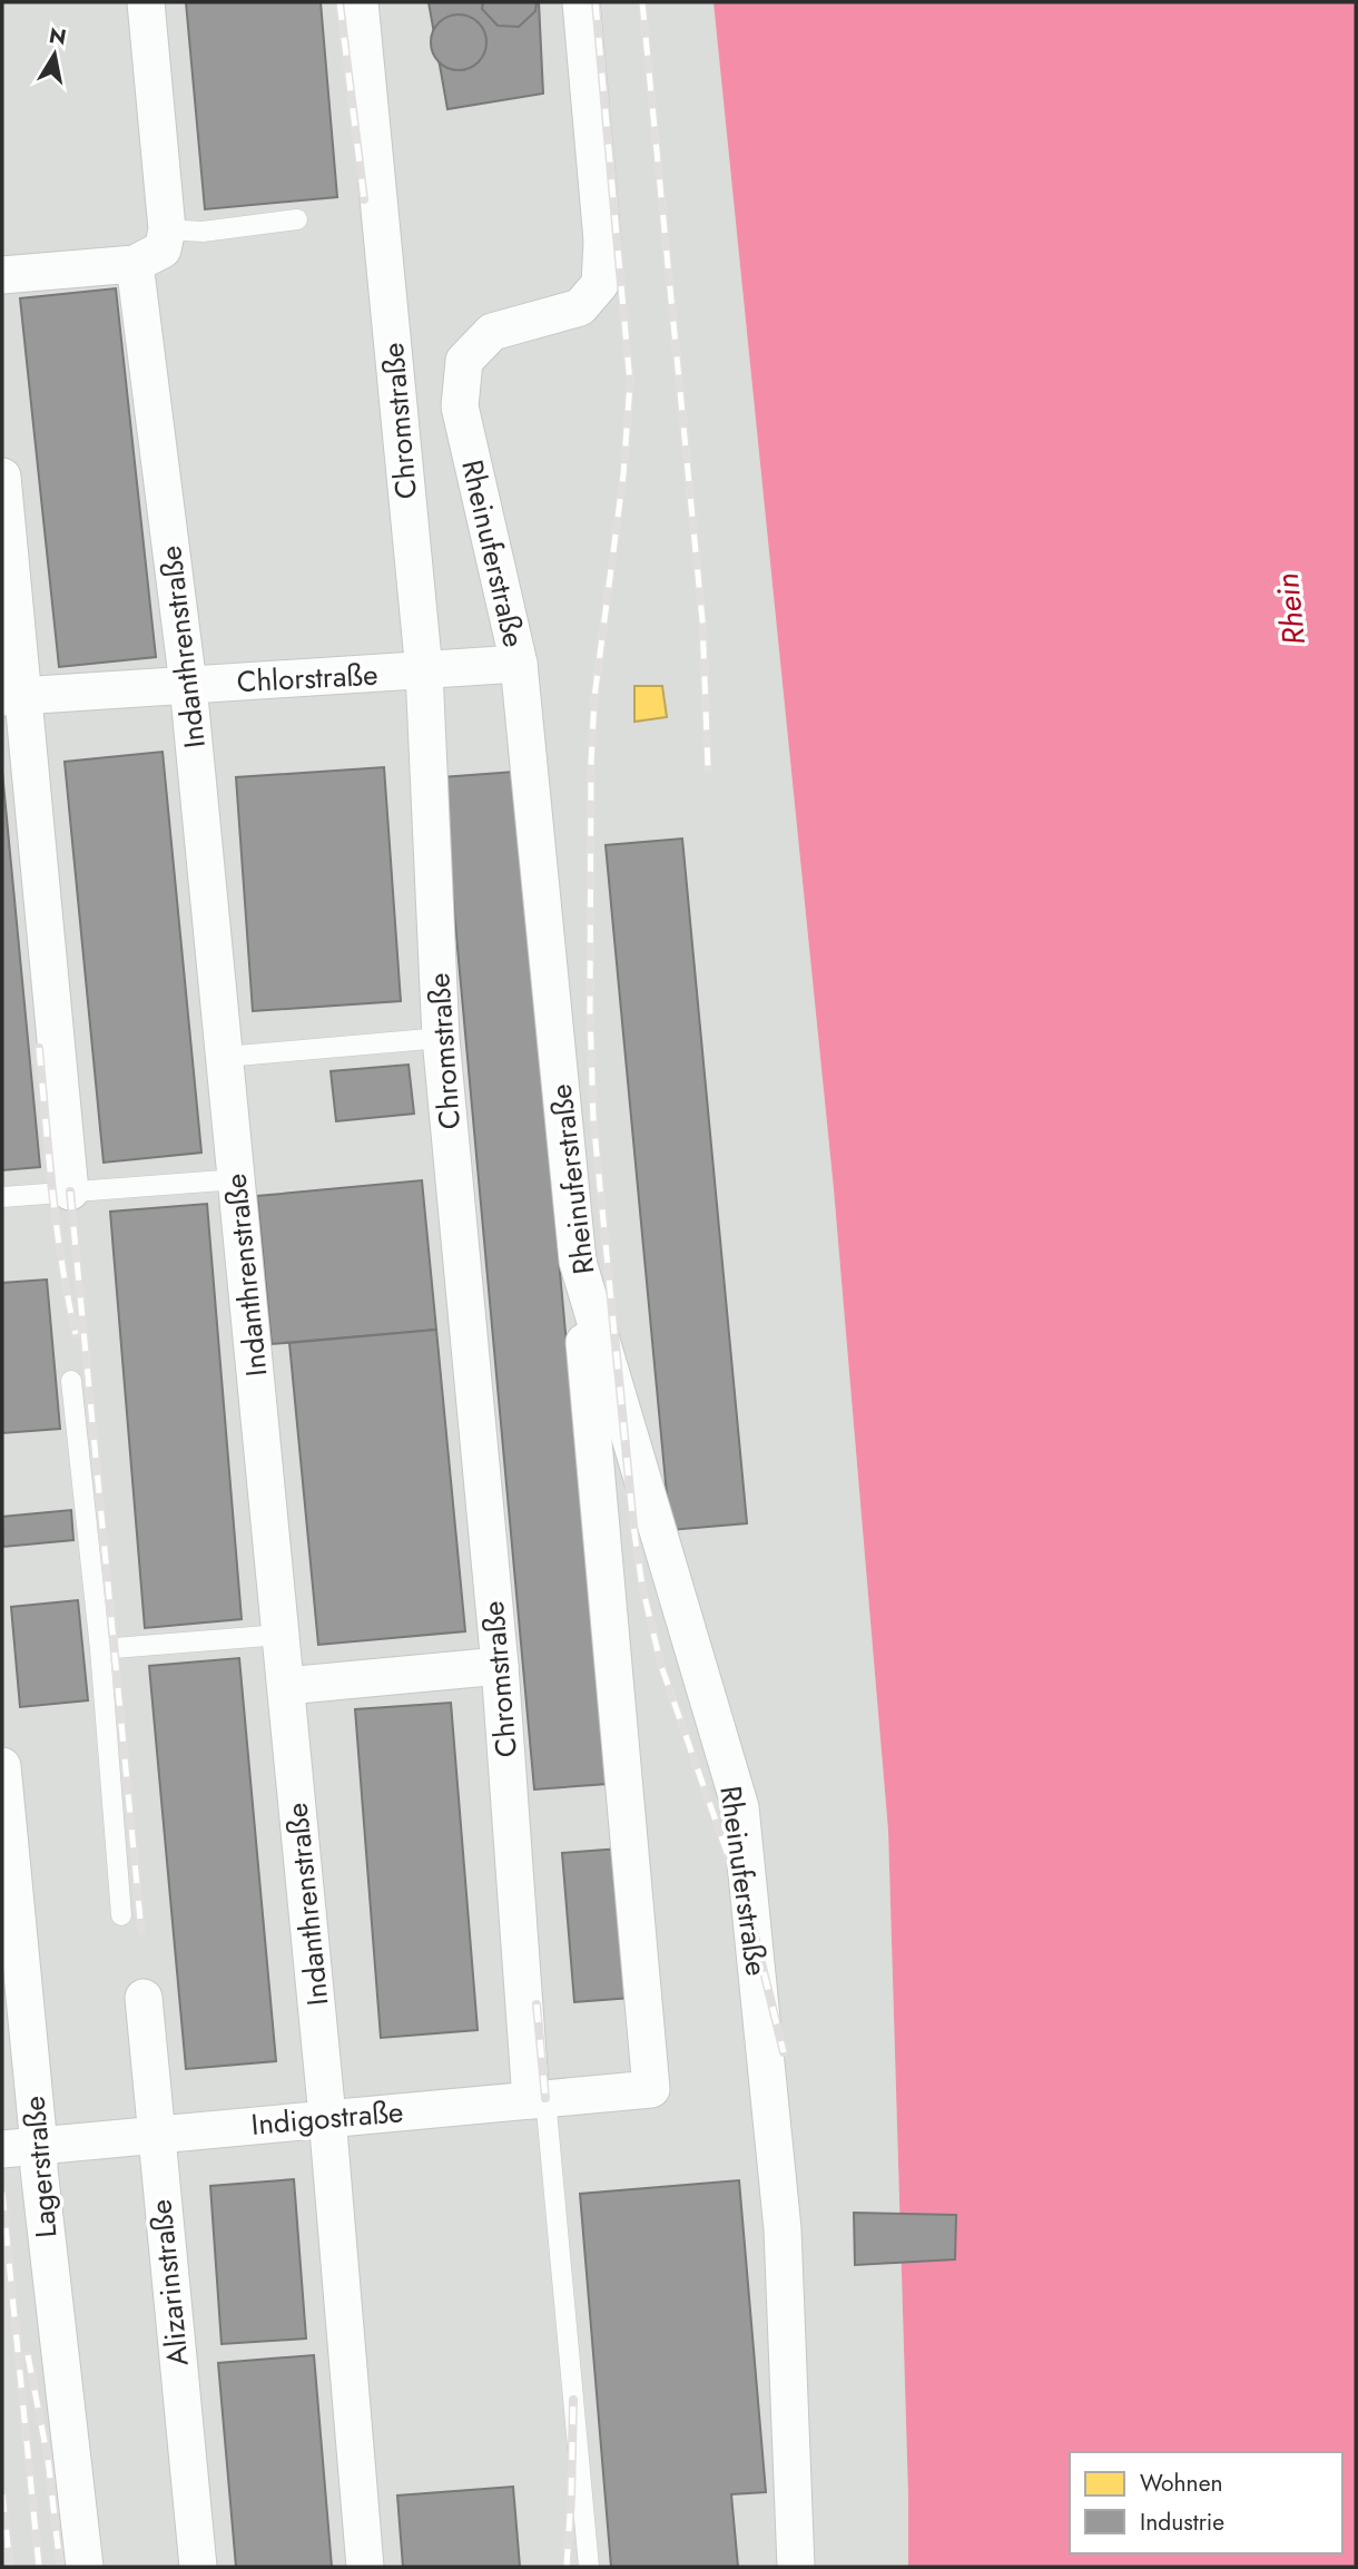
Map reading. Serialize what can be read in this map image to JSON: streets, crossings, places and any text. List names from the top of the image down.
{
  "streets": {
    "street": [
      "Chromstraße",
      "Rheinuferstraße",
      "Indanthrenstraße",
      "Chlorstraße",
      "Indigostraße",
      "Lagerstraße",
      "Alizarinstraße"
    ]
  },
  "crossings": [
    ["Chromstraße", "Chlorstraße"],
    ["Chromstraße", "Indigostraße"],
    ["Rheinuferstraße", "Chlorstraße"],
    ["Rheinuferstraße", "Indigostraße"],
    ["Indanthrenstraße", "Chlorstraße"],
    ["Indanthrenstraße", "Indigostraße"],
    ["Indigostraße", "Lagerstraße"],
    ["Indigostraße", "Alizarinstraße"]
  ],
  "water": ["Rhein"],
  "legend": ["Wohnen", "Industrie"],
  "north": "top"
}
